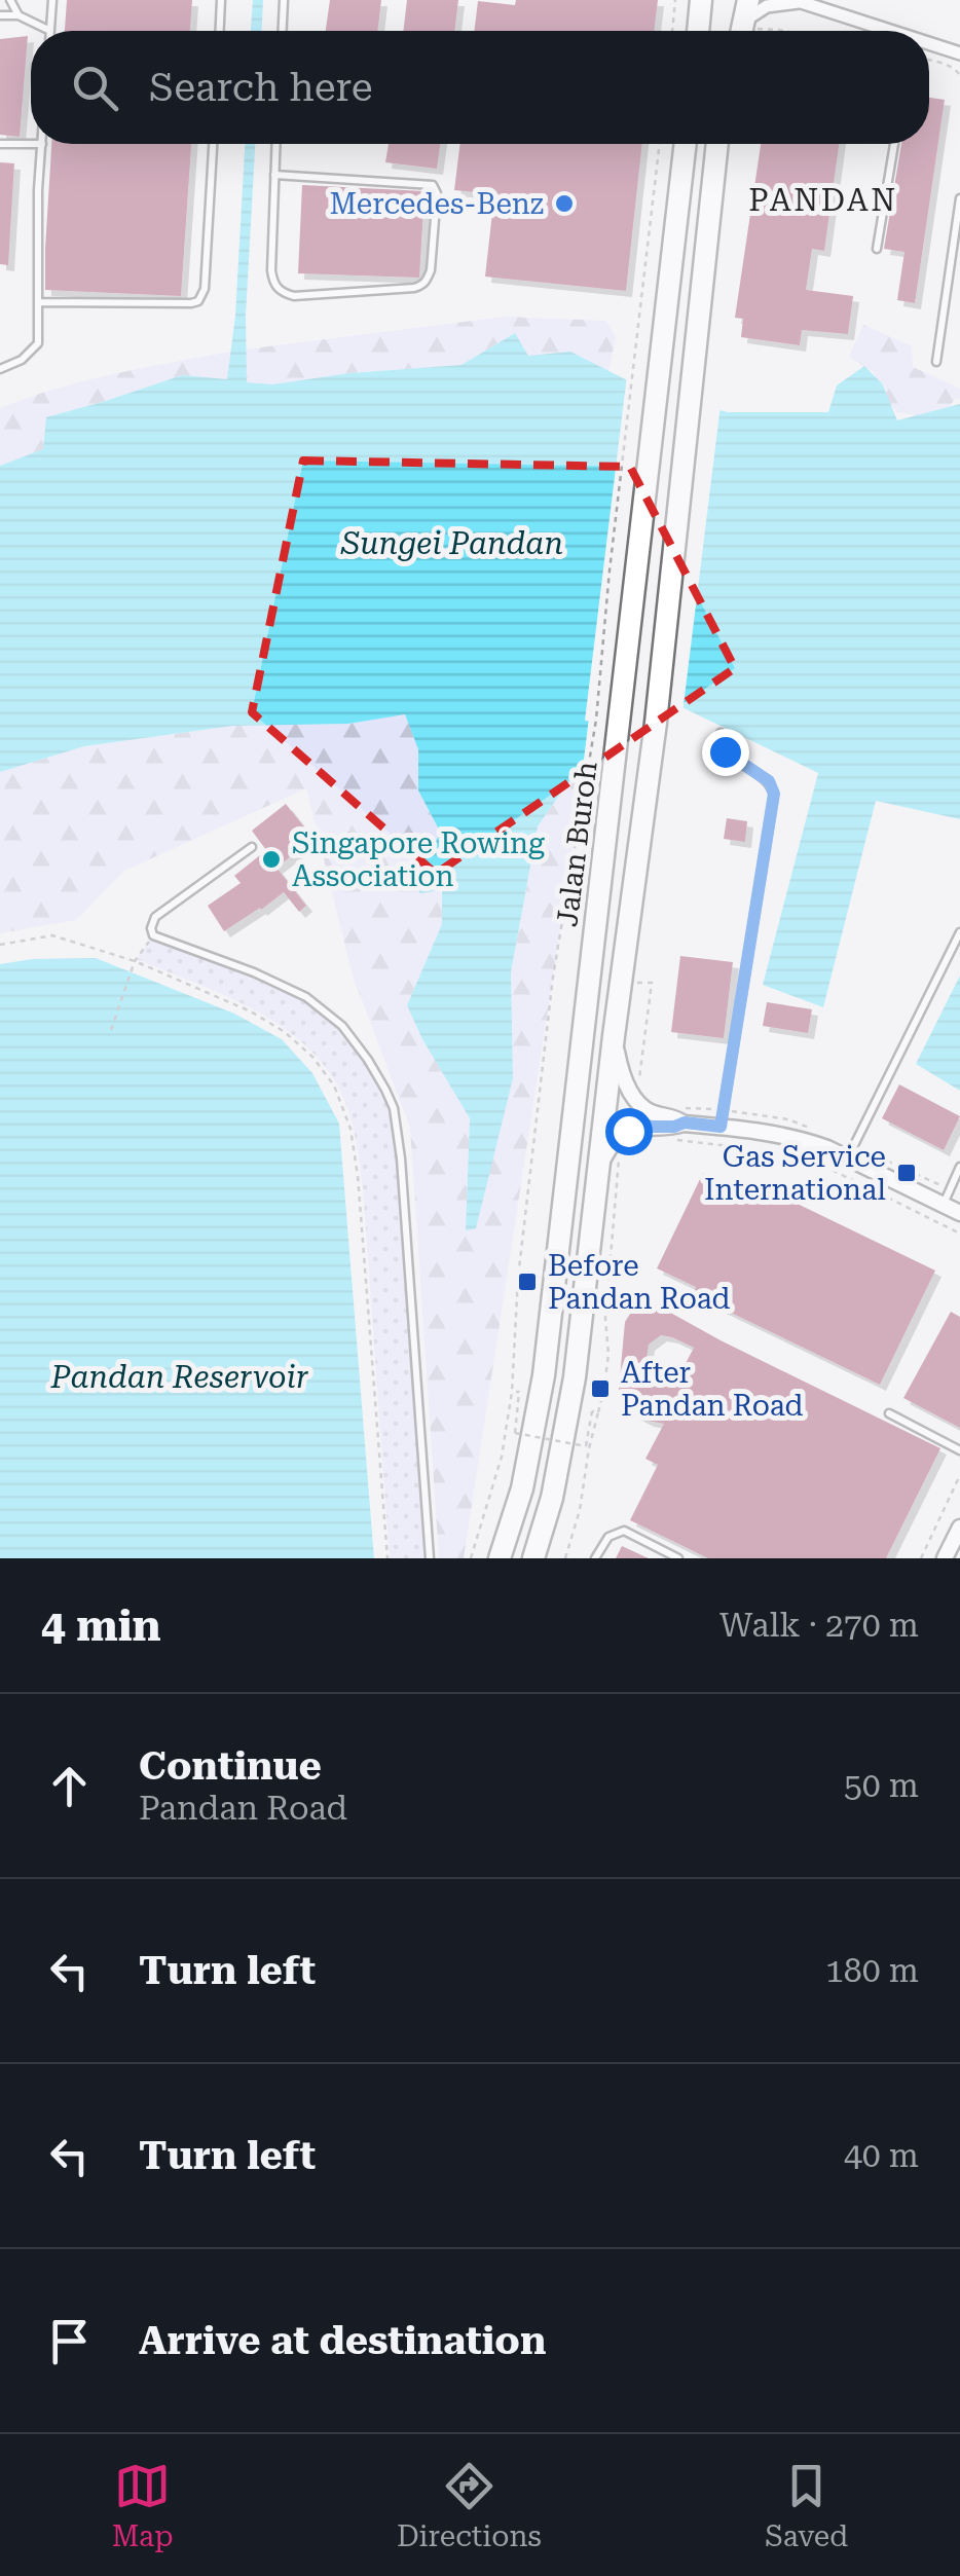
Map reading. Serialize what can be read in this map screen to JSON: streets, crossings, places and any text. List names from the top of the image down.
{
  "streets": {
    "highway": ["Jalan Buroh"]
  },
  "districts": ["PANDAN"],
  "water": ["Sungei Pandan", "Pandan Reservoir"],
  "places": {
    "other": ["Mercedes-Benz", "Singapore Rowing Association"],
    "transit": ["Gas Service International", "Before Pandan Road", "After Pandan Road"]
  },
  "page": {
    "search": "Search here",
    "heading": ["4 min", "Walk · 270 m"],
    "list": [
      ["Continue", "Pandan Road", "50 m"],
      ["Turn left", "180 m"],
      ["Turn left", "40 m"],
      "Arrive at destination"
    ],
    "nav": ["Map", "Directions", "Saved"]
  }
}
